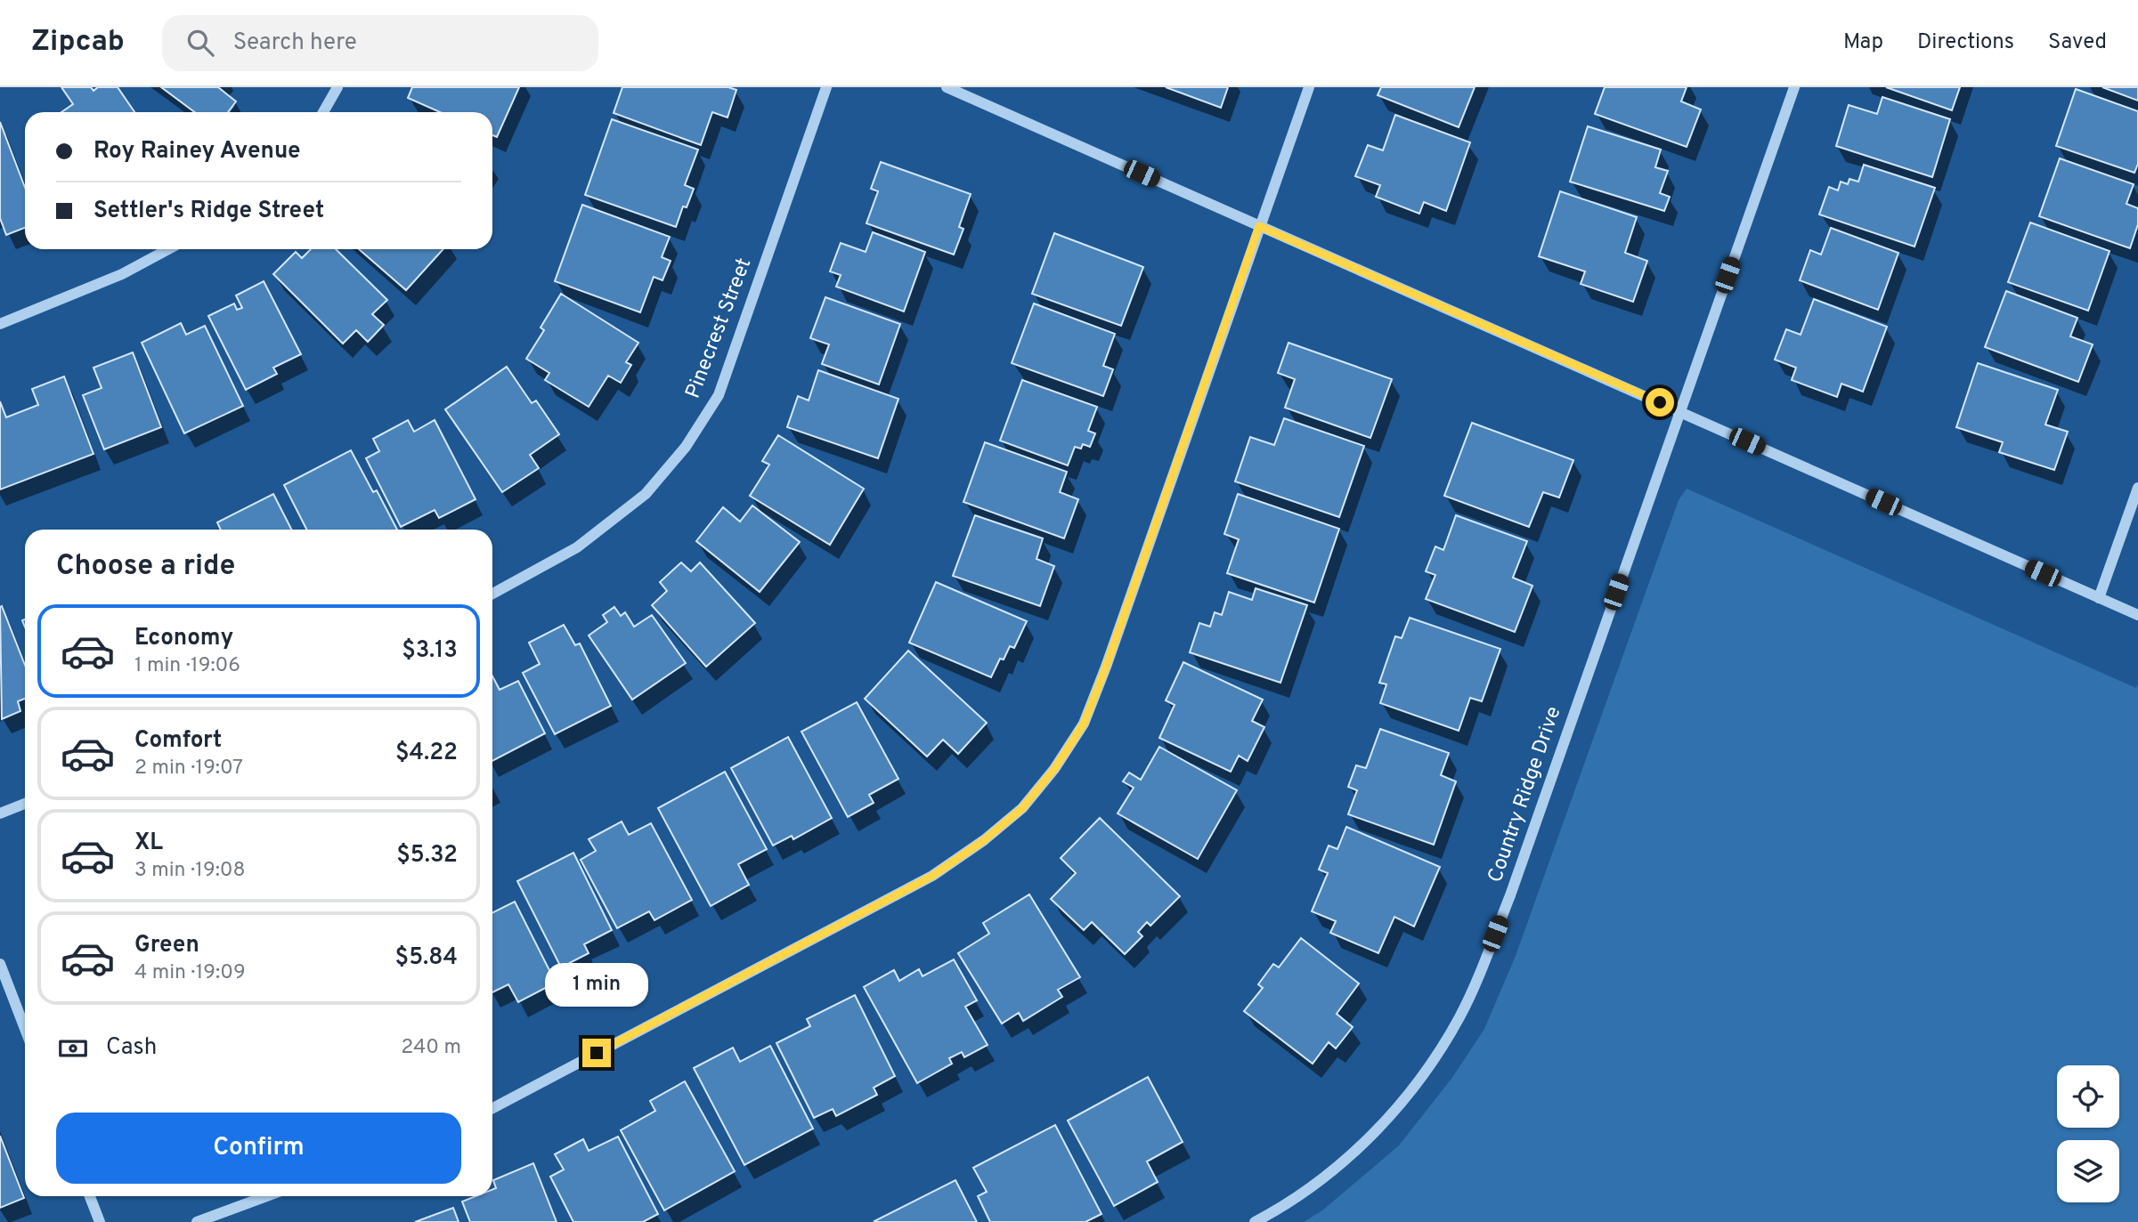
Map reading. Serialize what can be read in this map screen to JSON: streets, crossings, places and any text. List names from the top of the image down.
{
  "streets": {
    "street": ["Pinecrest Street", "Country Ridge Drive"]
  },
  "page": {
    "header": "Zipcab",
    "search": "Search here",
    "nav": ["Map", "Directions", "Saved"],
    "banner": ["Roy Rainey Avenue", "Settler's Ridge Street"],
    "heading": "Choose a ride",
    "list": [
      {
        "name": "Economy",
        "note": "1 min · 19:06",
        "value": "$3.13"
      },
      {
        "name": "Comfort",
        "note": "2 min · 19:07",
        "value": "$4.22"
      },
      {
        "name": "XL",
        "note": "3 min · 19:08",
        "value": "$5.32"
      },
      {
        "name": "Green",
        "note": "4 min · 19:09",
        "value": "$5.84"
      }
    ],
    "bubble": "1 min",
    "pay": ["Cash", "240 m"],
    "buttons": "Confirm"
  }
}
